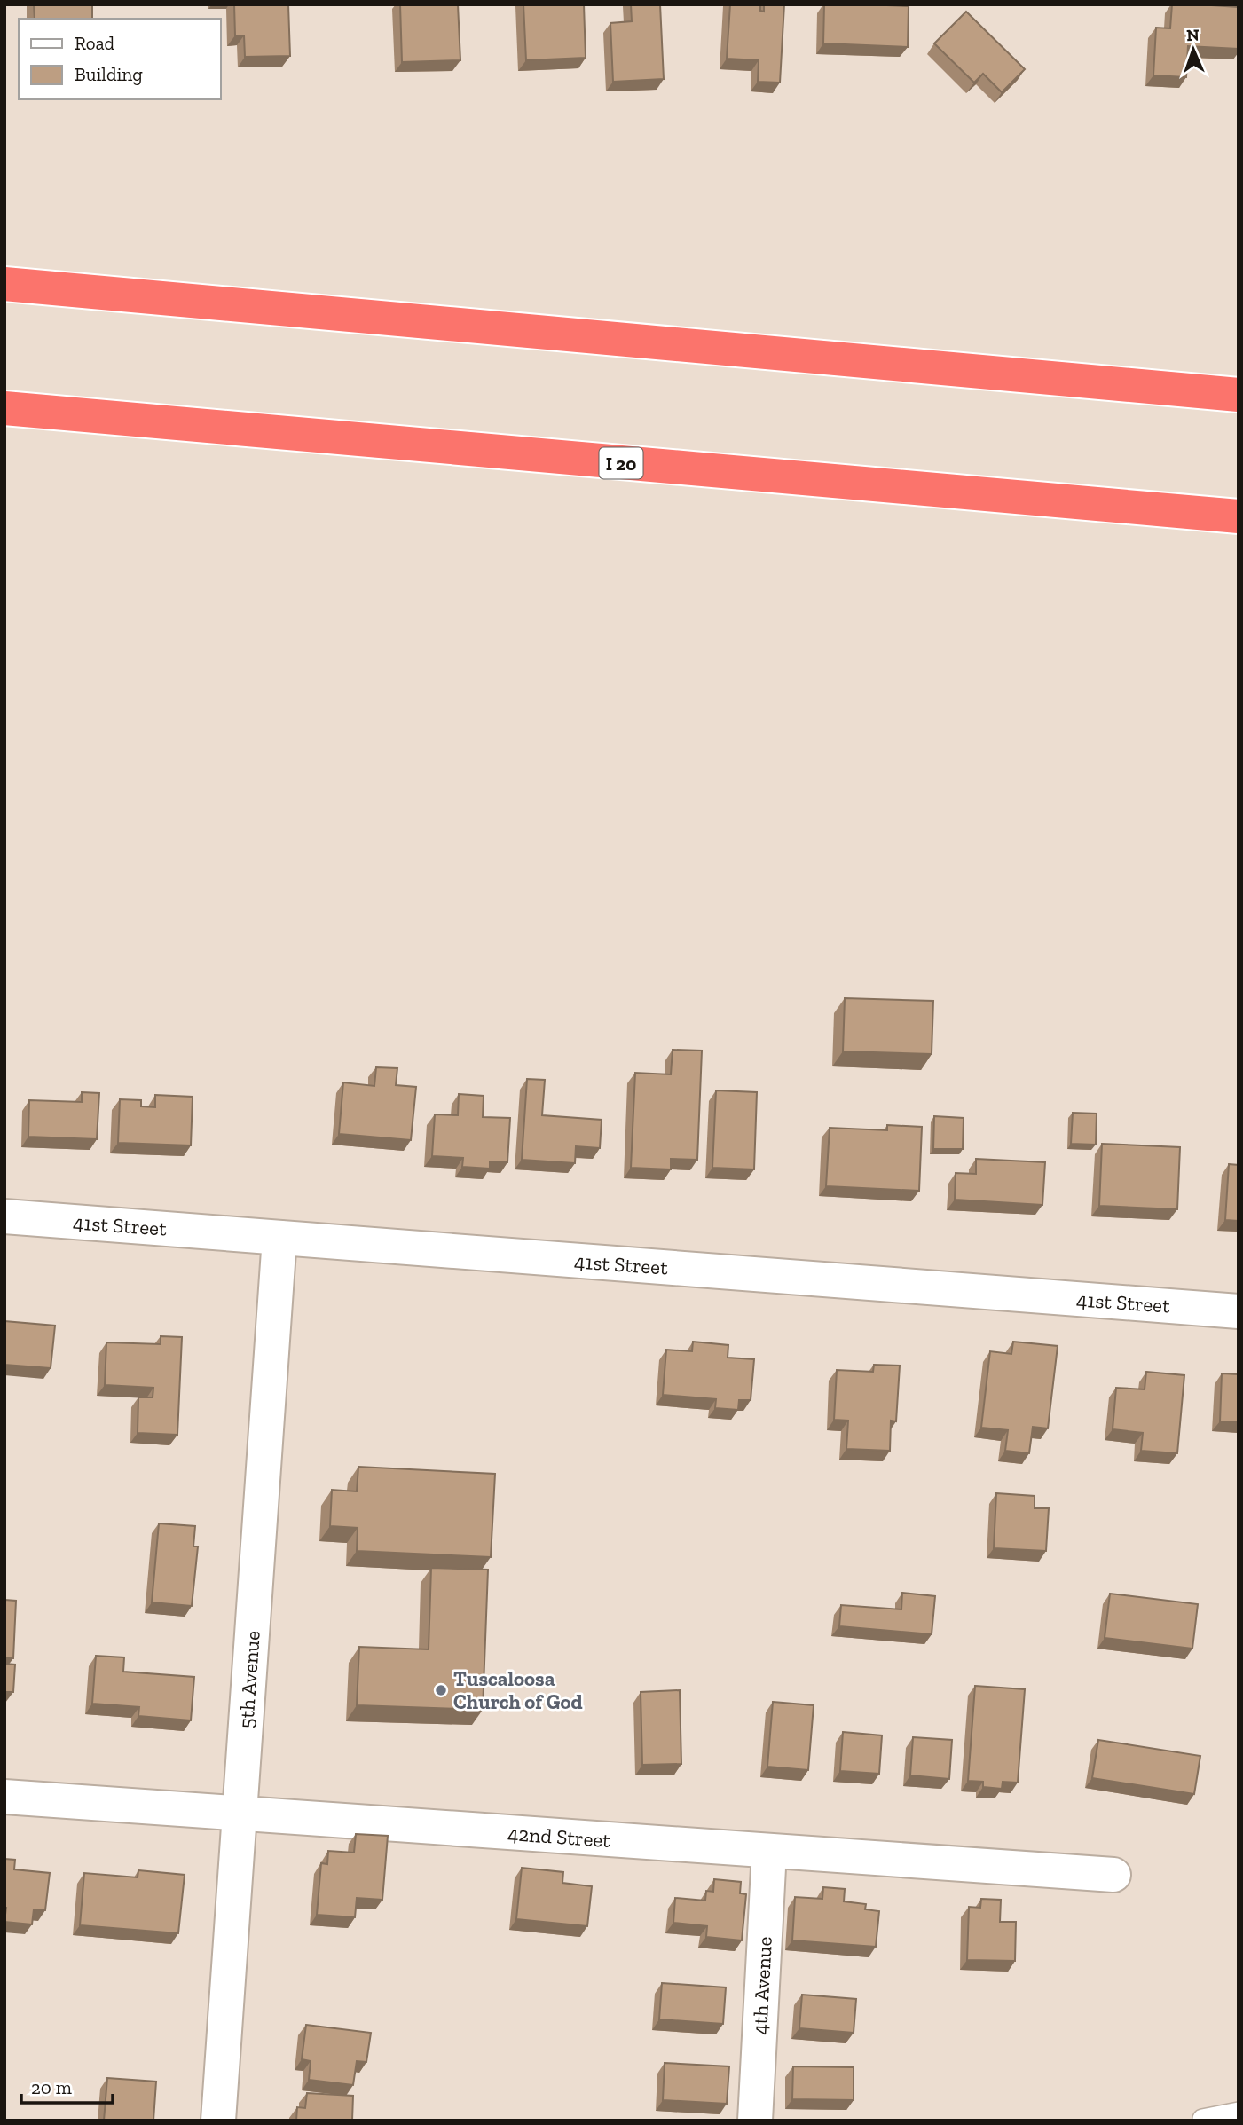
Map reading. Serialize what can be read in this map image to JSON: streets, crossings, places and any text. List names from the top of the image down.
{
  "streets": {
    "highway": ["I 20"],
    "street": [
      "41st Street",
      "5th Avenue",
      "42nd Street",
      "4th Avenue"
    ]
  },
  "crossings": [
    ["41st Street", "5th Avenue"],
    ["5th Avenue", "42nd Street"],
    ["42nd Street", "4th Avenue"]
  ],
  "places": ["Tuscaloosa Church of God"],
  "legend": ["Road", "Building"],
  "scale_bar": "20 m",
  "north": "top"
}
